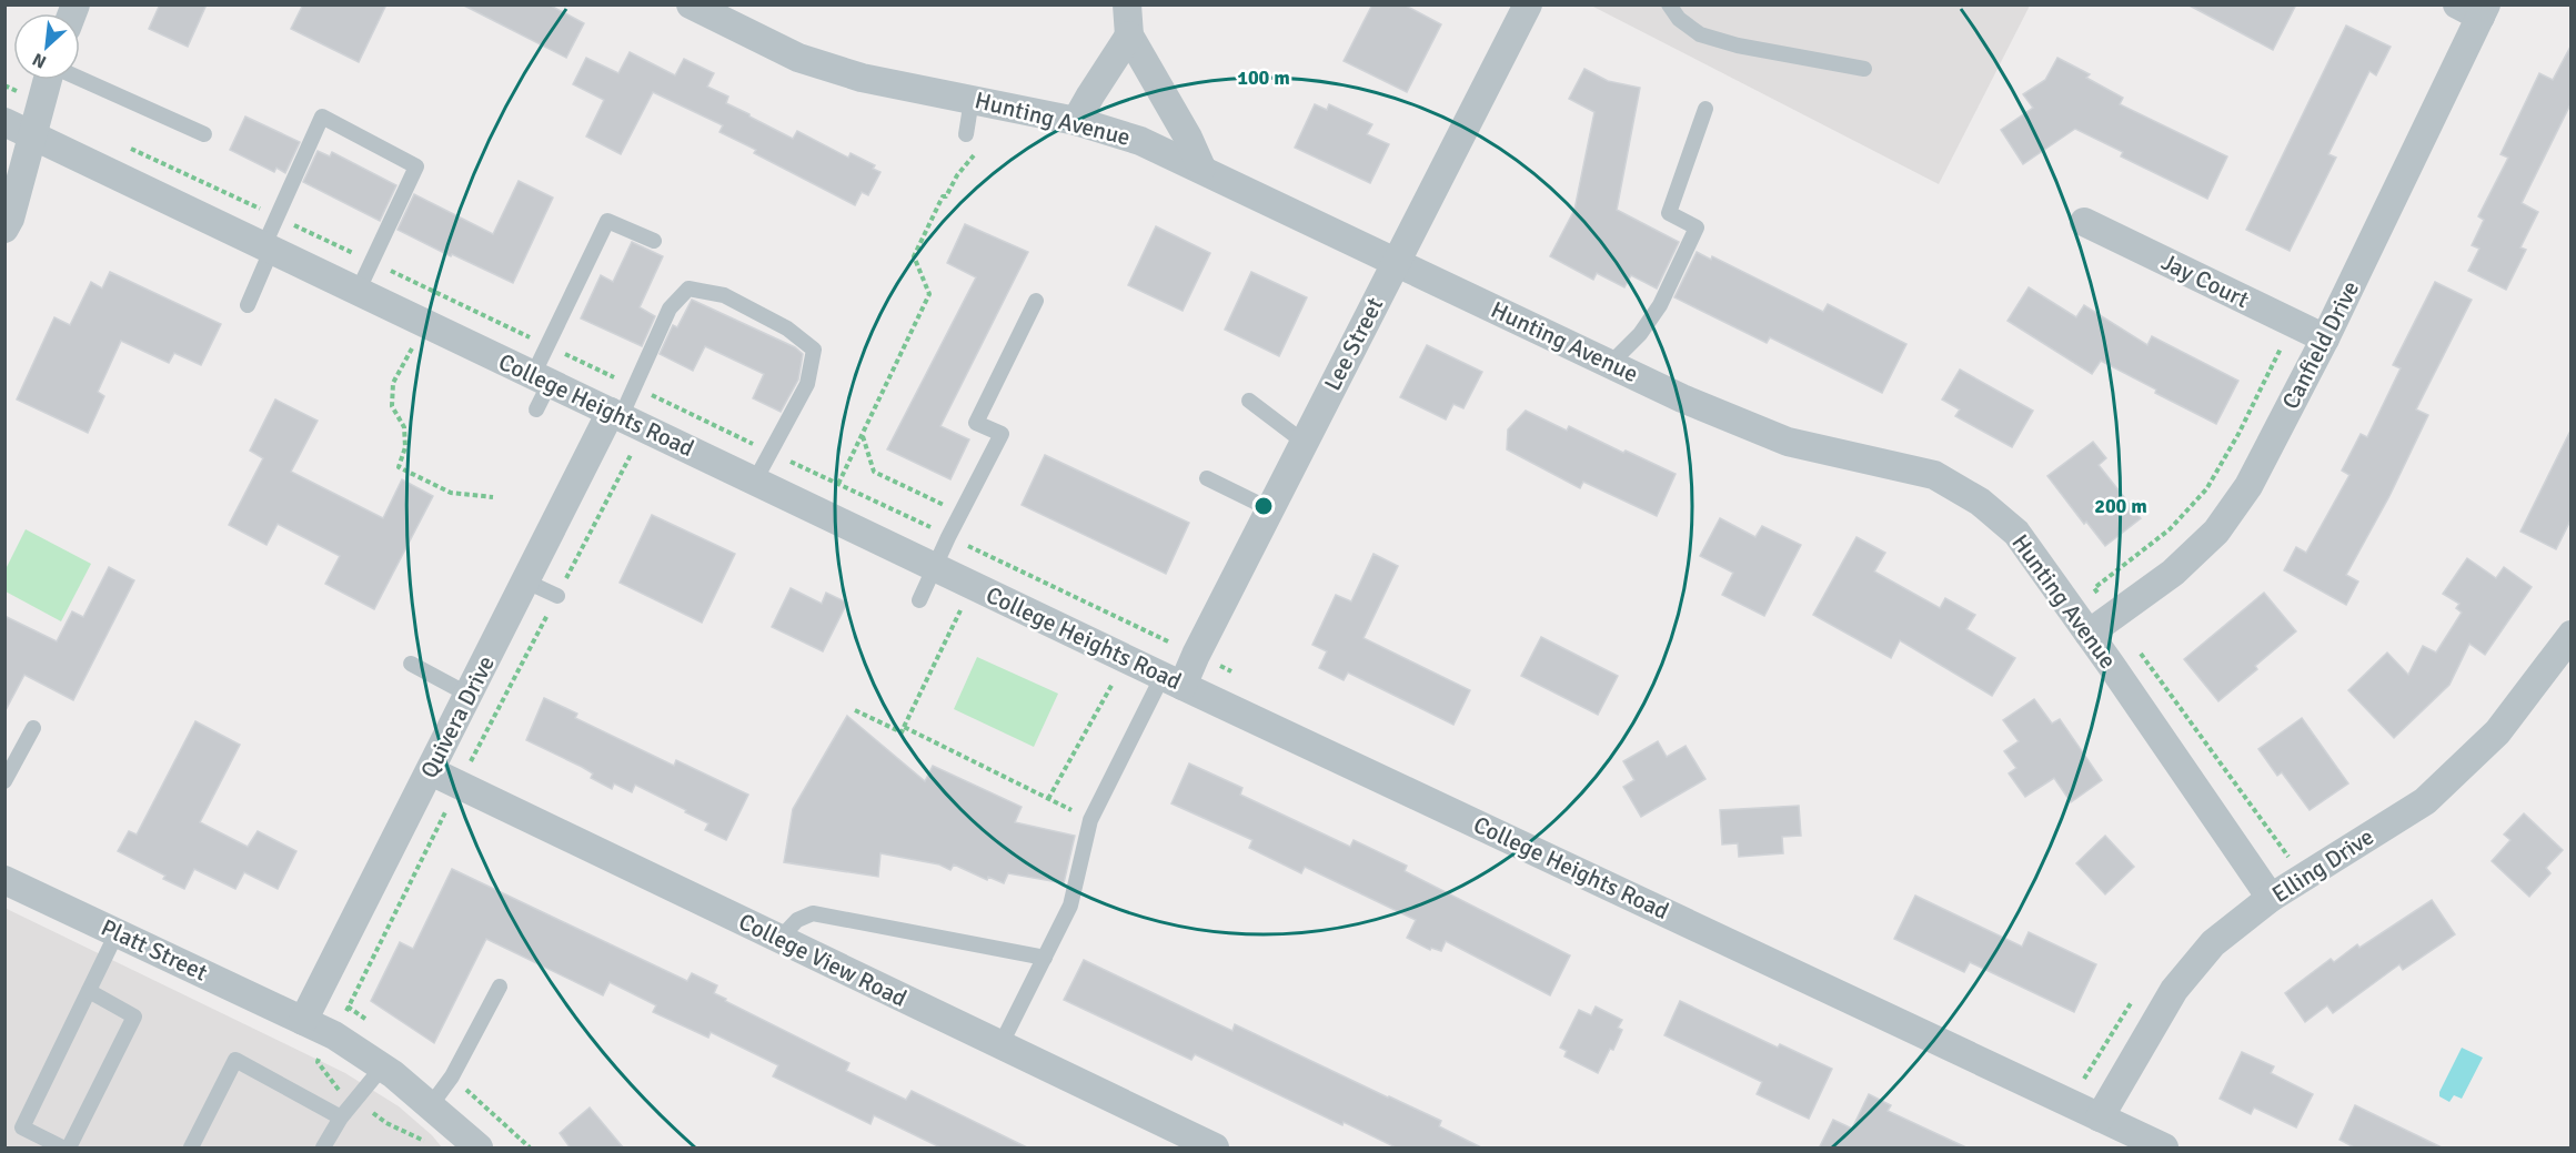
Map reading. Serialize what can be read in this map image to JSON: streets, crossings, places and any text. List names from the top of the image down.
{
  "streets": {
    "street": [
      "Hunting Avenue",
      "Jay Court",
      "Lee Street",
      "Canfield Drive",
      "College Heights Road",
      "Quivera Drive",
      "Elling Drive",
      "Platt Street",
      "College View Road"
    ]
  },
  "crossings": [
    ["Hunting Avenue", "Lee Street"],
    ["Hunting Avenue", "Canfield Drive"],
    ["Hunting Avenue", "Elling Drive"],
    ["Jay Court", "Canfield Drive"],
    ["Lee Street", "College Heights Road"],
    ["College Heights Road", "Quivera Drive"],
    ["College Heights Road", "Elling Drive"],
    ["Quivera Drive", "Platt Street"],
    ["Quivera Drive", "College View Road"]
  ],
  "north": "bottom left",
  "rings": ["100 m", "200 m"]
}
